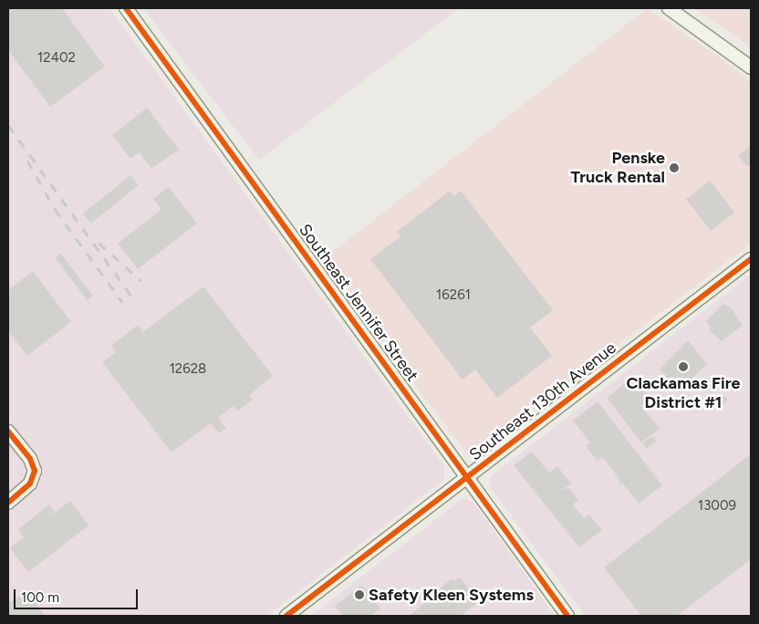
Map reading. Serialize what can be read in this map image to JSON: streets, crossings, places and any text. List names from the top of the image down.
{
  "streets": {
    "street": ["Southeast Jennifer Street", "Southeast 130th Avenue"]
  },
  "crossings": [
    ["Southeast Jennifer Street", "Southeast 130th Avenue"]
  ],
  "places": ["Penske Truck Rental", "Clackamas Fire District #1", "Safety Kleen Systems"],
  "house_numbers": [
    "12402",
    "16261",
    "12628",
    "13009"
  ],
  "scale_bar": "100 m"
}
